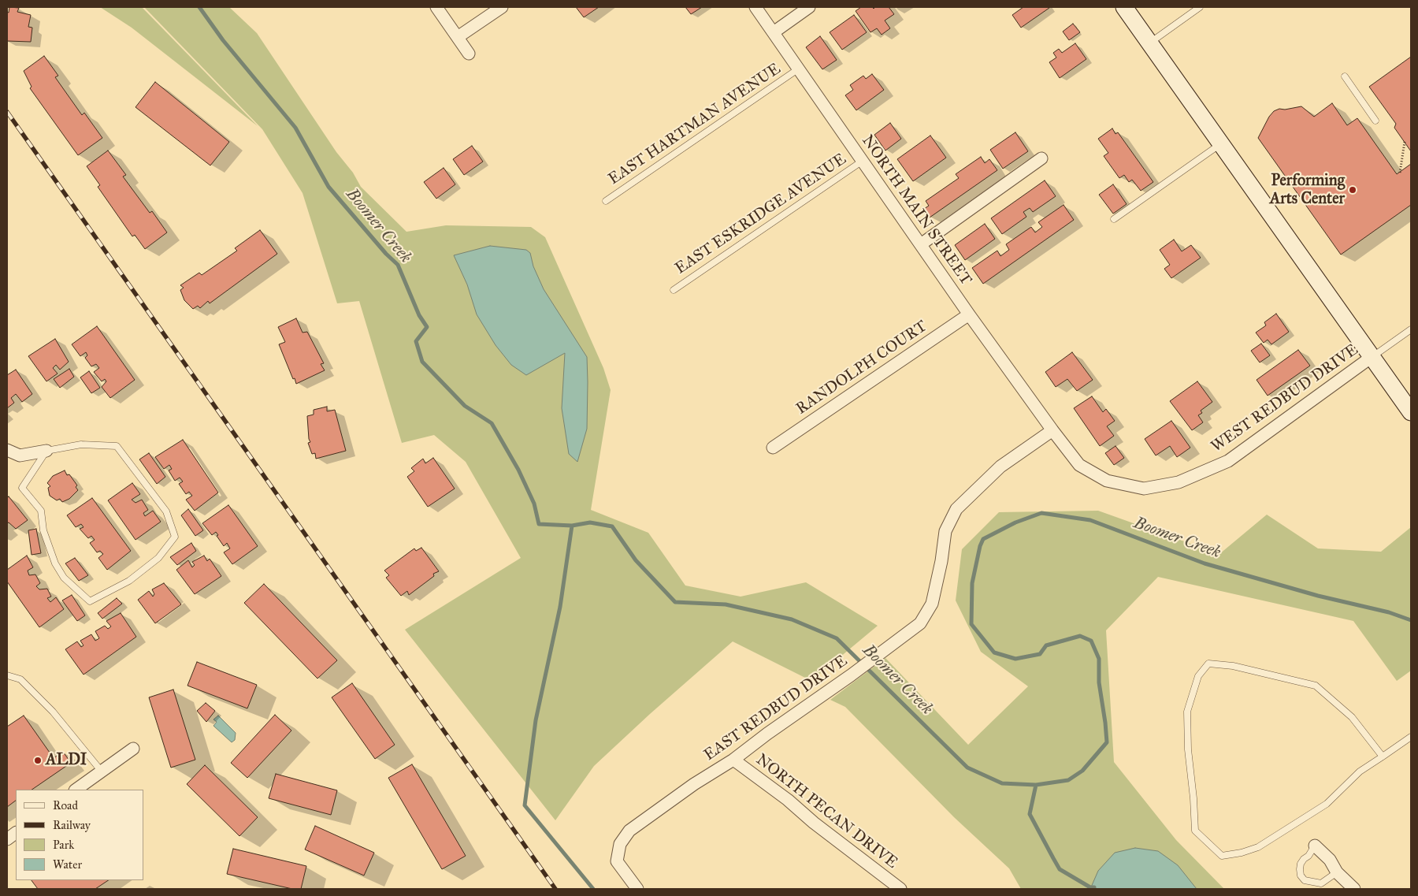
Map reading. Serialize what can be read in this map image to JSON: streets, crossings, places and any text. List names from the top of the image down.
{
  "streets": {
    "street": [
      "NORTH MAIN STREET",
      "RANDOLPH COURT",
      "WEST REDBUD DRIVE",
      "EAST REDBUD DRIVE",
      "NORTH PECAN DRIVE"
    ],
    "lane": ["EAST HARTMAN AVENUE", "EAST ESKRIDGE AVENUE"]
  },
  "crossings": [
    ["EAST HARTMAN AVENUE", "NORTH MAIN STREET"],
    ["NORTH MAIN STREET", "EAST ESKRIDGE AVENUE"],
    ["NORTH MAIN STREET", "RANDOLPH COURT"],
    ["NORTH MAIN STREET", "WEST REDBUD DRIVE"],
    ["NORTH MAIN STREET", "EAST REDBUD DRIVE"],
    ["WEST REDBUD DRIVE", "EAST REDBUD DRIVE"],
    ["EAST REDBUD DRIVE", "NORTH PECAN DRIVE"]
  ],
  "water": ["Boomer Creek"],
  "places": ["Performing Arts Center", "ALDI"],
  "legend": [
    "Road",
    "Railway",
    "Park",
    "Water"
  ]
}
